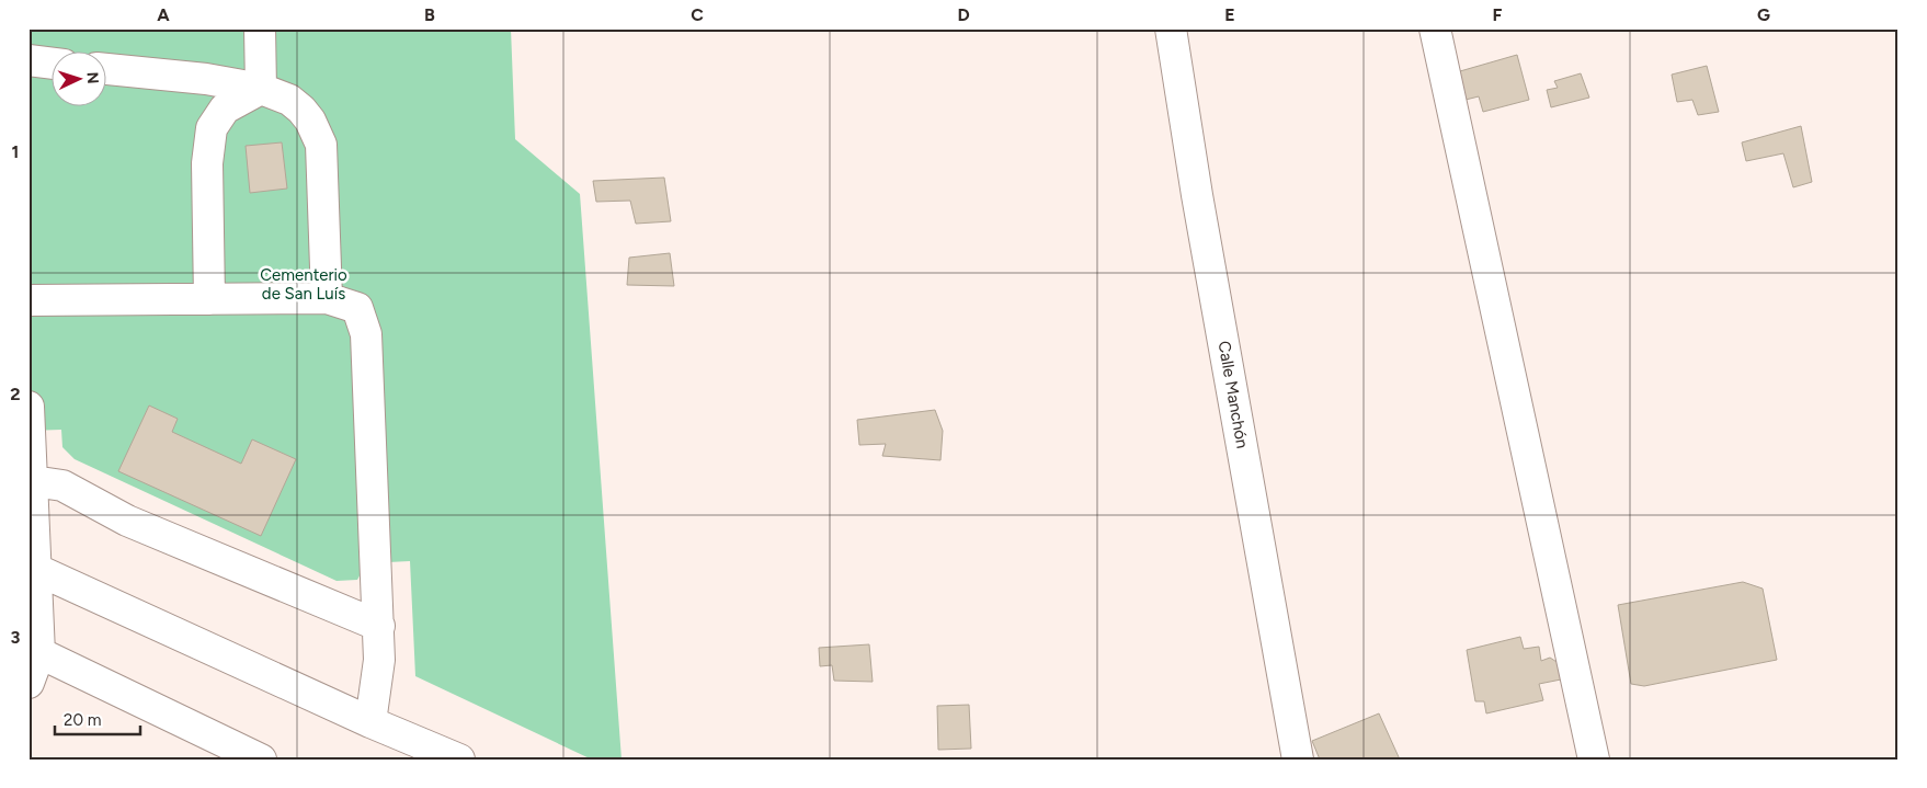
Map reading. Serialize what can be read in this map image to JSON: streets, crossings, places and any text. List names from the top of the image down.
{
  "streets": {
    "street": ["Calle Manchón"]
  },
  "parks": ["Cementerio de San Luís"],
  "scale_bar": "20 m",
  "north": "right",
  "grid": {
    "columns": [
      "A",
      "B",
      "C",
      "D",
      "E",
      "F",
      "G"
    ],
    "rows": ["1", "2", "3"]
  }
}
